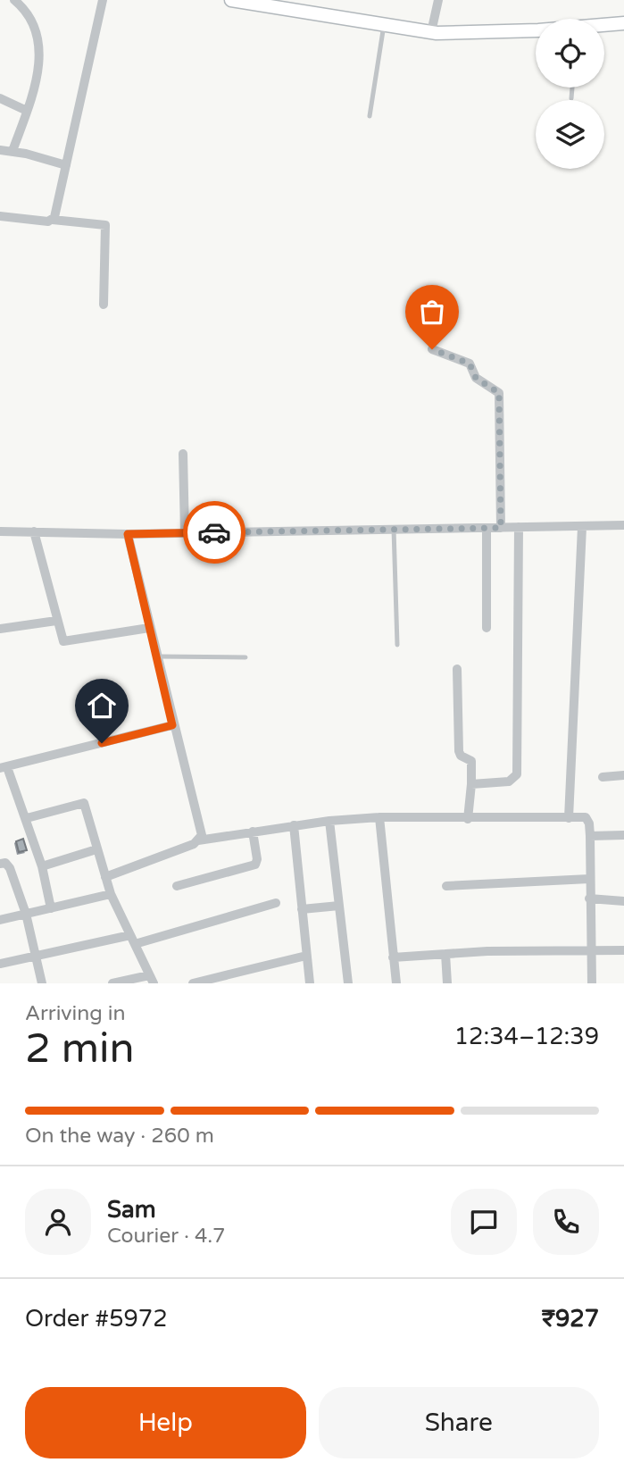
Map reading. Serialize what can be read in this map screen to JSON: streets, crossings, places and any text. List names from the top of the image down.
{
  "page": {
    "heading": ["2 min", "Arriving in", "12:34–12:39"],
    "panel": [
      "Sam",
      "Courier · 4.7",
      "Order #5972",
      "₹927"
    ],
    "bar": "On the way · 260 m",
    "buttons": ["Help", "Share"]
  }
}
